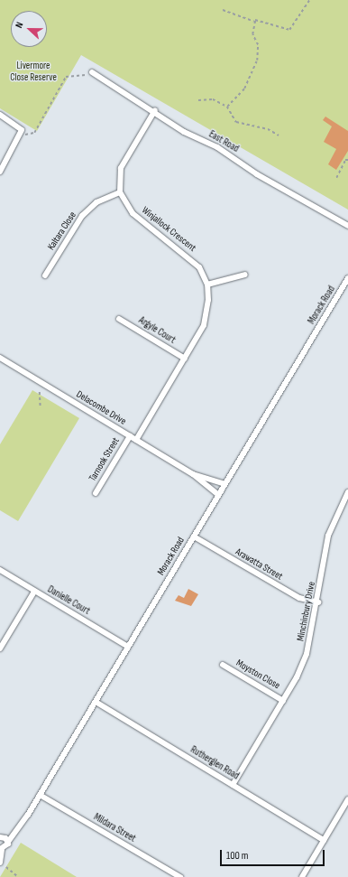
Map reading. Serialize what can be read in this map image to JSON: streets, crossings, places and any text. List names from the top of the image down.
{
  "streets": {
    "street": [
      "East Road",
      "Winjallock Crescent",
      "Kaltara Close",
      "Morack Road",
      "Argyle Court",
      "Delacombe Drive",
      "Tarnook Street",
      "Arawatta Street",
      "Danielle Court",
      "Minchinbury Drive",
      "Moyston Close",
      "Rutherglen Road",
      "Mildara Street"
    ]
  },
  "crossings": [
    ["Winjallock Crescent", "Kaltara Close"],
    ["Winjallock Crescent", "Argyle Court"],
    ["Winjallock Crescent", "Delacombe Drive"],
    ["Morack Road", "Delacombe Drive"],
    ["Morack Road", "Arawatta Street"],
    ["Morack Road", "Danielle Court"],
    ["Morack Road", "Rutherglen Road"],
    ["Morack Road", "Mildara Street"],
    ["Delacombe Drive", "Tarnook Street"],
    ["Arawatta Street", "Minchinbury Drive"],
    ["Minchinbury Drive", "Moyston Close"],
    ["Minchinbury Drive", "Rutherglen Road"]
  ],
  "parks": ["Livermore Close Reserve"],
  "scale_bar": "100 m",
  "north": "left"
}
